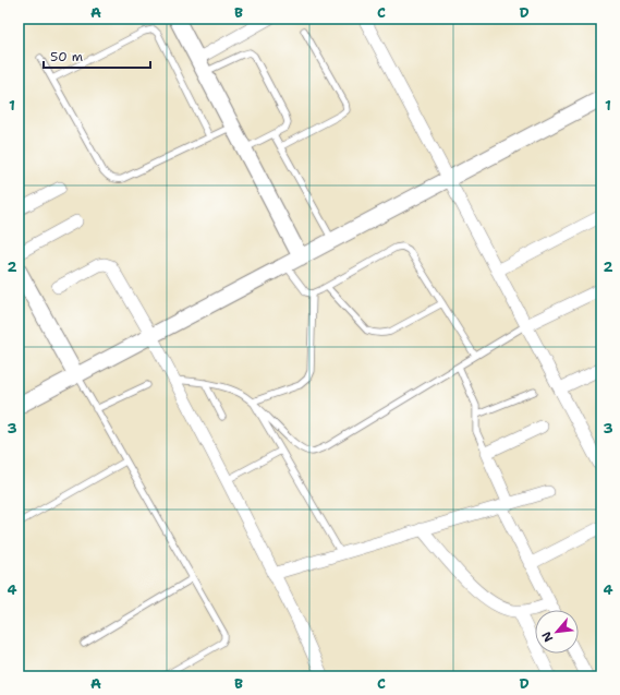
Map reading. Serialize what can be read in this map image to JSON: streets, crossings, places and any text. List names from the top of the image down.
{
  "scale_bar": "50 m",
  "north": "bottom left",
  "grid": {
    "columns": [
      "A",
      "B",
      "C",
      "D"
    ],
    "rows": [
      "1",
      "2",
      "3",
      "4"
    ]
  }
}
